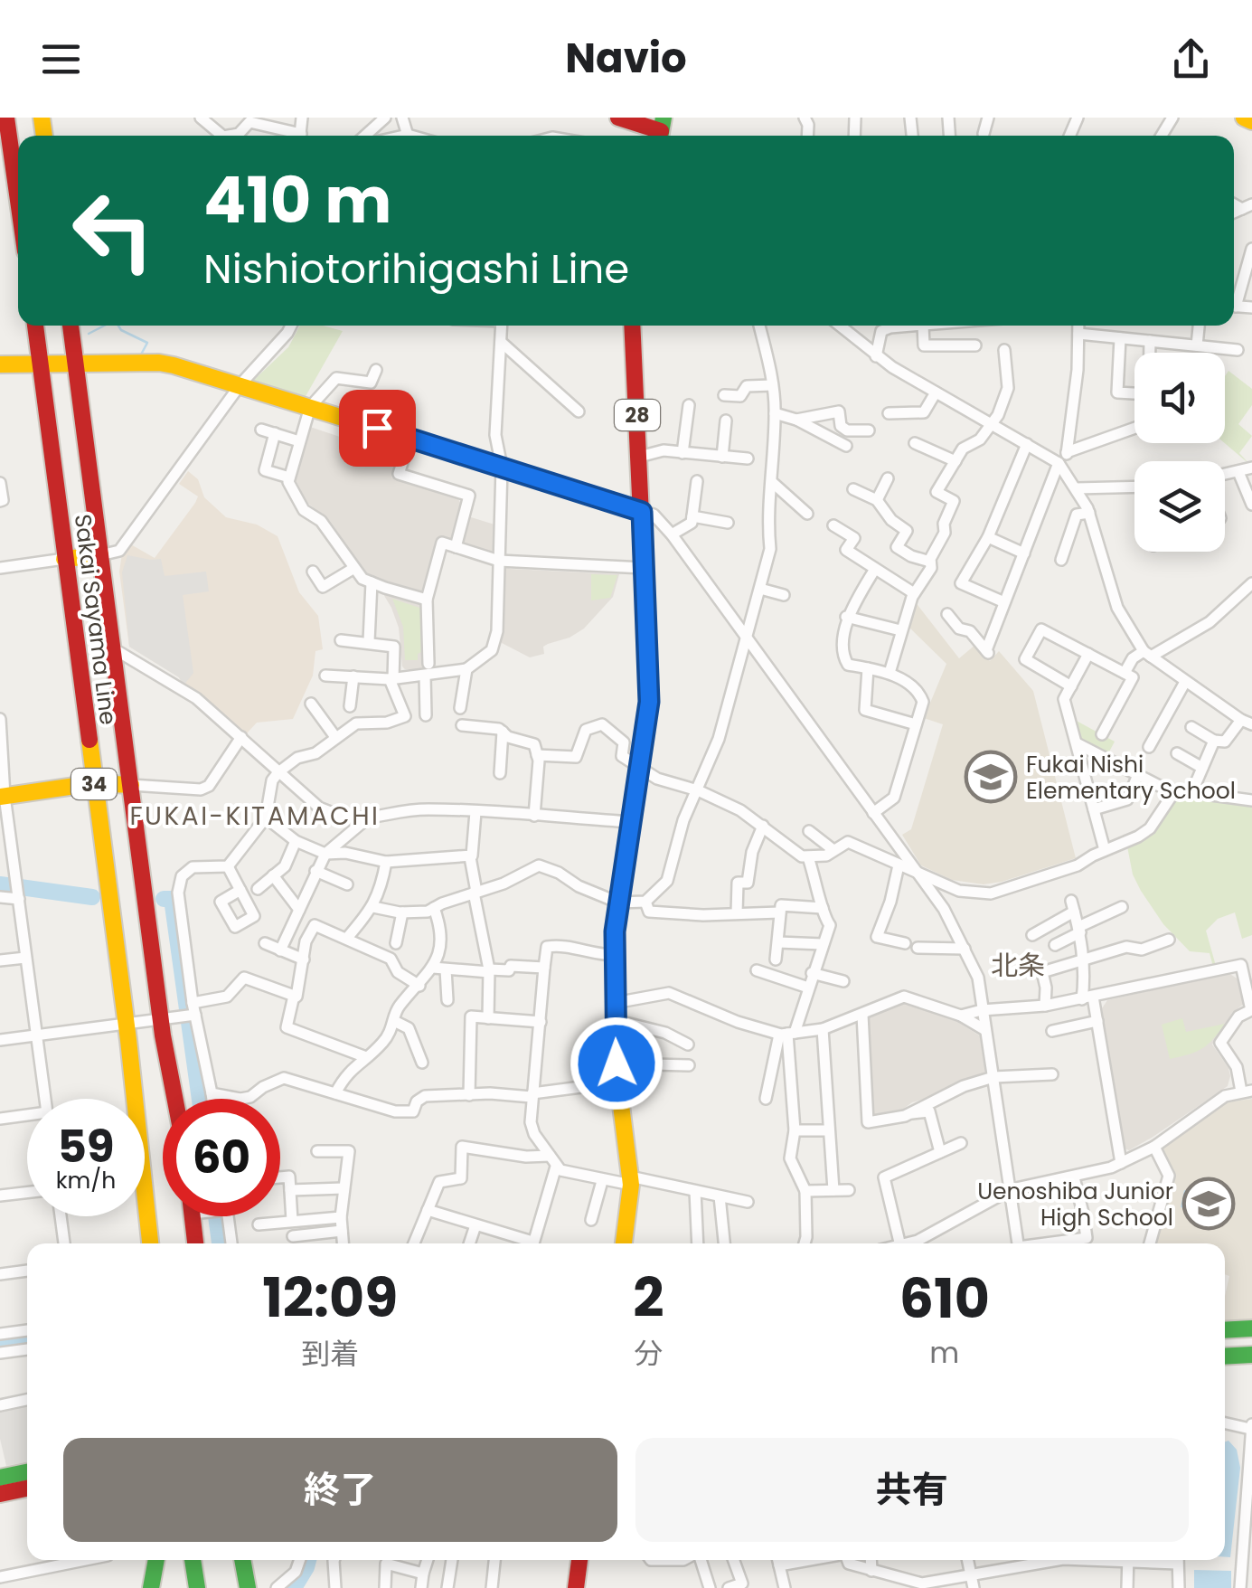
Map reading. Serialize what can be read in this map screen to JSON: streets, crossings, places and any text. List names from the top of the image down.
{
  "streets": {
    "main road": ["28", "Sakai Sayama Line", "34"]
  },
  "districts": ["FUKAI-KITAMACHI", "北条"],
  "places": {
    "school or university": ["Fukai Nishi Elementary School", "Uenoshiba Junior High School"]
  },
  "page": {
    "header": "Navio",
    "turn": ["410 m", "Nishiotorihigashi Line"],
    "speed": "59 km/h",
    "limit": "60",
    "eta": [
      "12:09",
      "到着",
      "2",
      "分",
      "610",
      "m"
    ],
    "buttons": ["終了", "共有"]
  }
}
